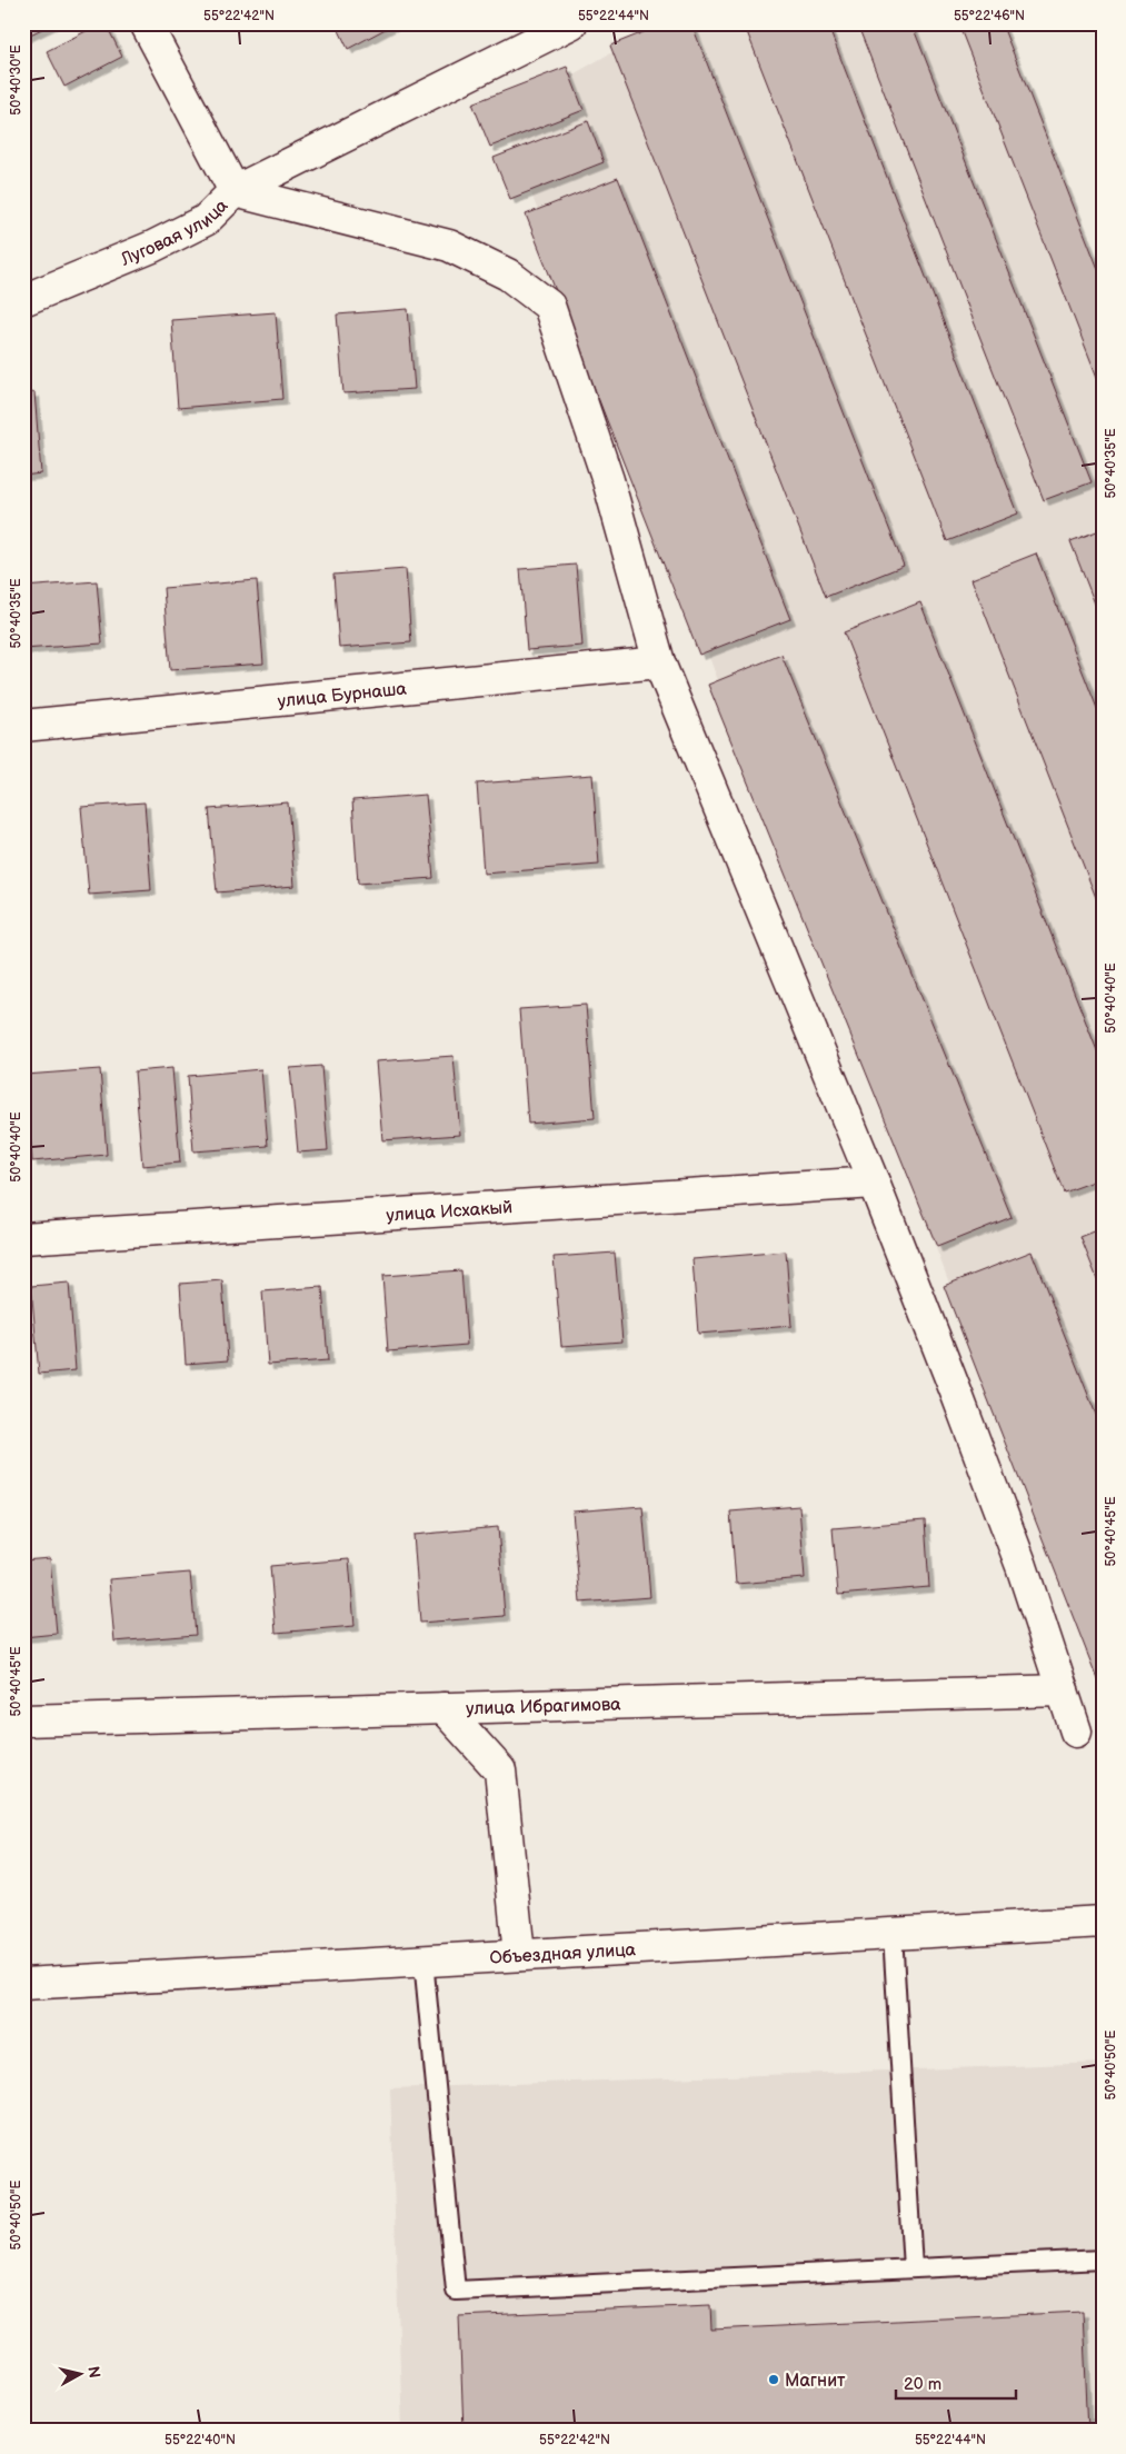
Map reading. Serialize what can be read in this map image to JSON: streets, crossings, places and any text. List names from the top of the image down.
{
  "streets": {
    "street": [
      "Луговая улица",
      "улица Бурнаша",
      "улица Исхакый",
      "улица Ибрагимова",
      "Объездная улица"
    ]
  },
  "places": ["Магнит"],
  "scale_bar": "20 m",
  "north": "right",
  "coordinates": [
    "55°22'42\"N",
    "55°22'44\"N",
    "55°22'46\"N",
    "50°40'30\"E",
    "50°40'35\"E",
    "50°40'40\"E",
    "50°40'45\"E",
    "50°40'50\"E",
    "55°22'40\"N"
  ]
}
